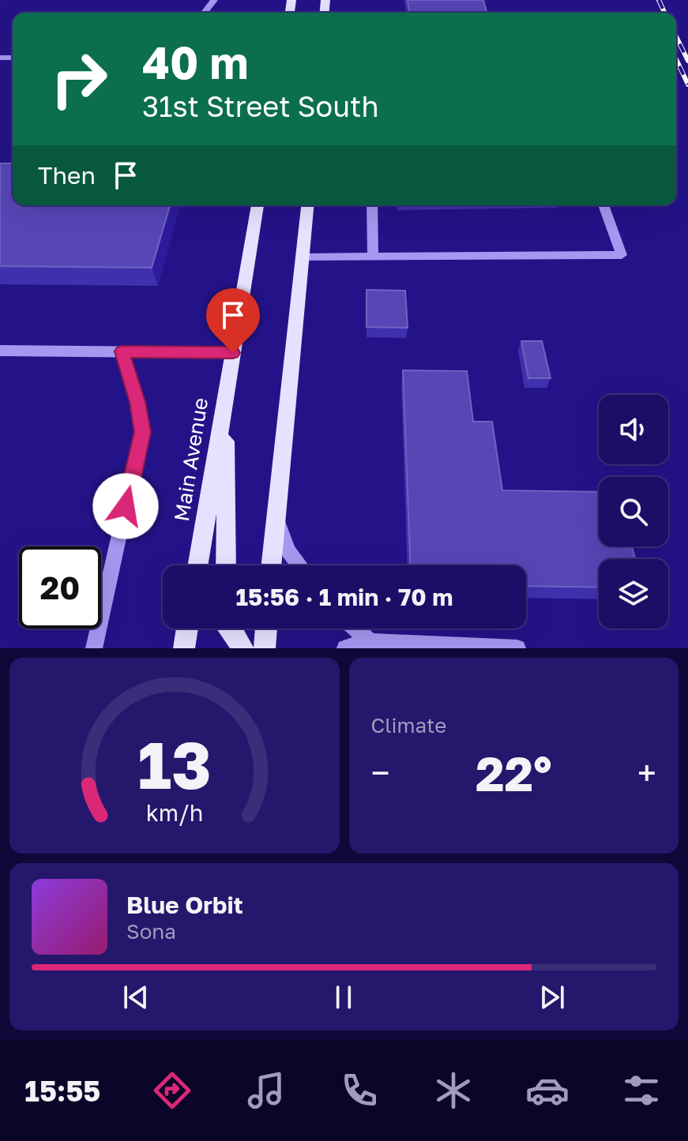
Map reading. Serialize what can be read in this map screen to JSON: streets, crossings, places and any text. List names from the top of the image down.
{
  "streets": {
    "main road": ["Main Avenue"]
  },
  "page": {
    "turn": ["40 m", "31st Street South"],
    "then": "Then",
    "limit": "20",
    "trip": "15:56 · 1 min · 70 m",
    "tile": "Climate",
    "heat": ["−", "22°", "+"],
    "song": ["Blue Orbit", "Sona"],
    "tabs": "15:55",
    "gauge": ["13", "km/h"]
  }
}
